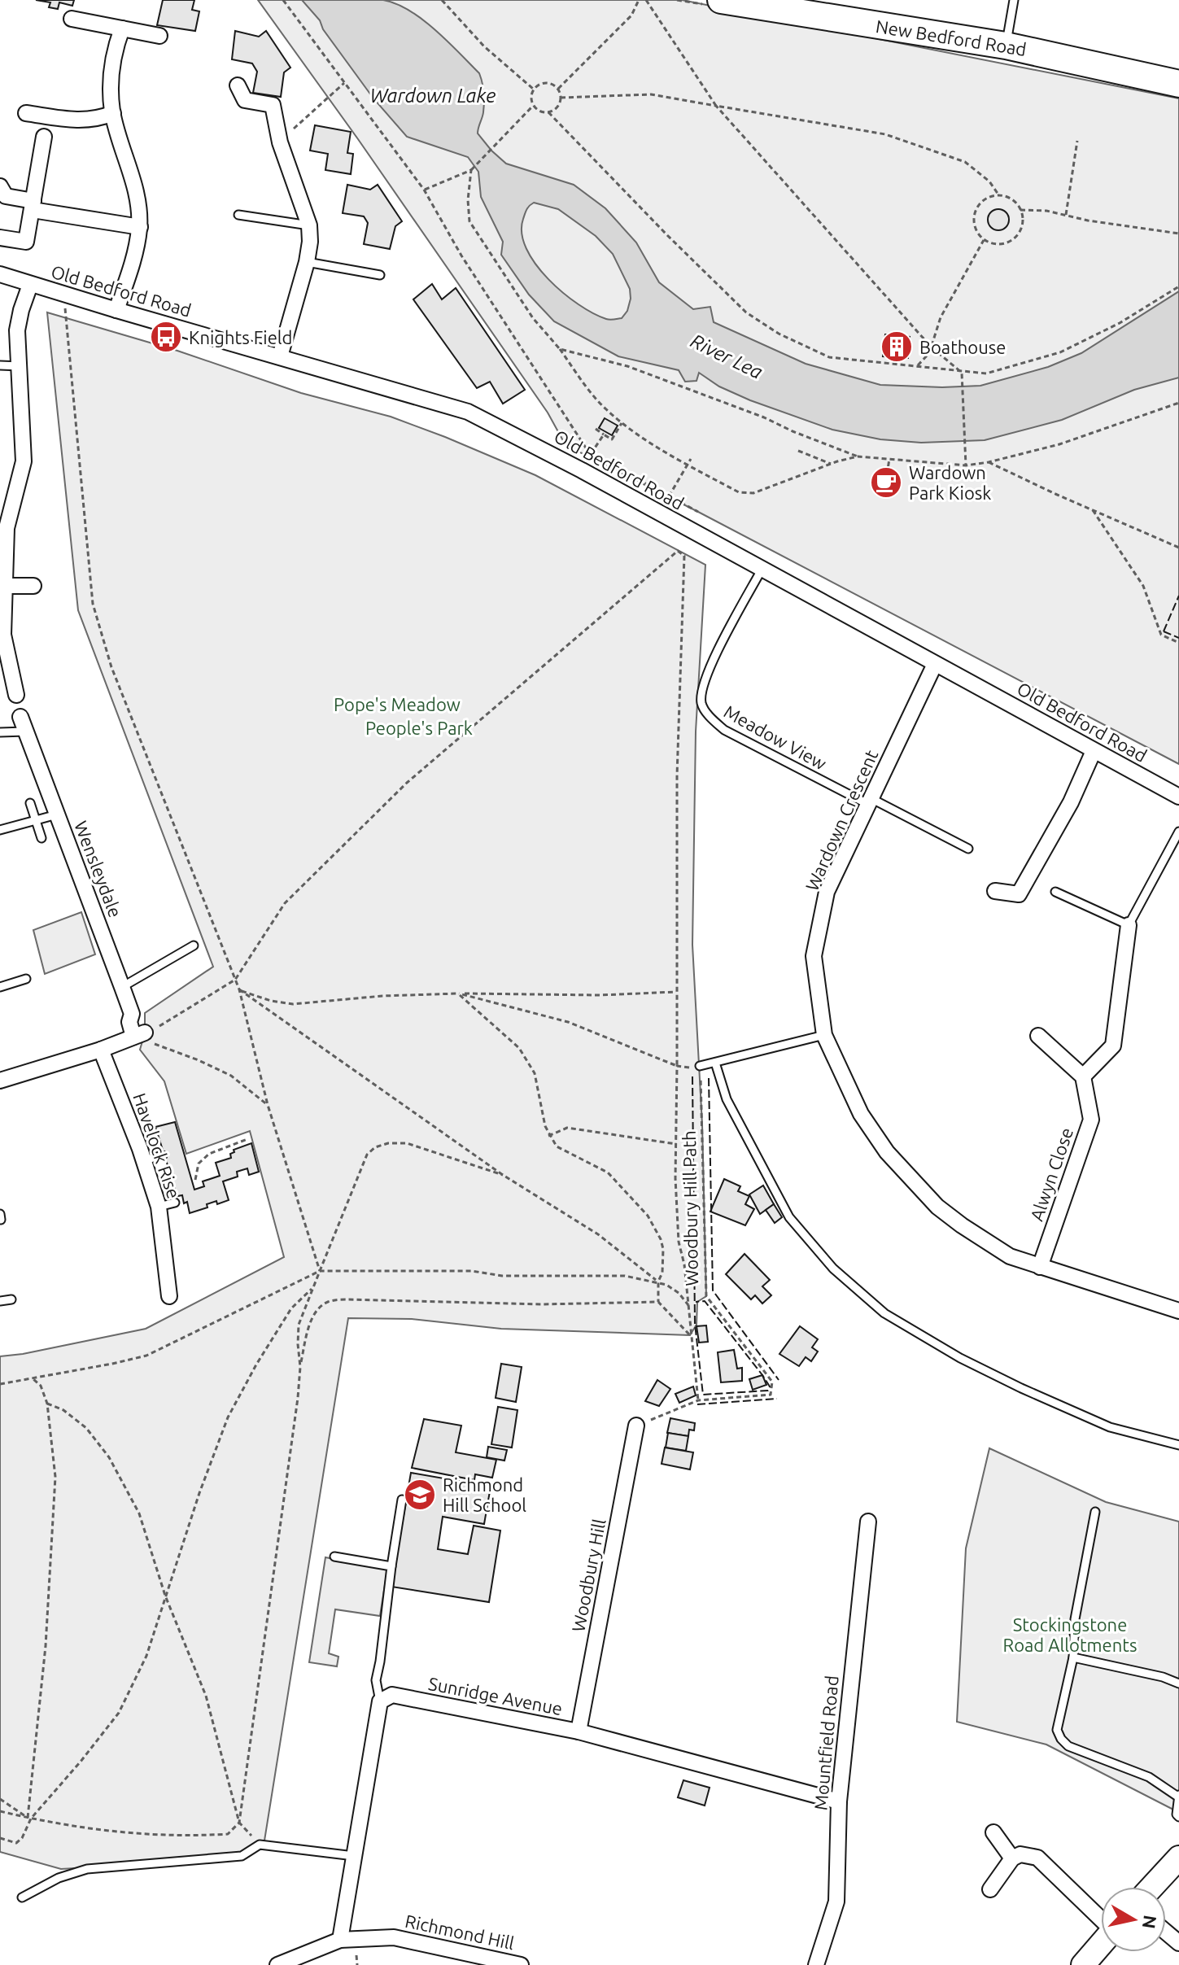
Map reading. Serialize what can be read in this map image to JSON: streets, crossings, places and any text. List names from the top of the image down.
{
  "streets": {
    "highway": ["New Bedford Road"],
    "street": [
      "Old Bedford Road",
      "Wardown Crescent",
      "Wensleydale",
      "Havelock Rise",
      "Alwyn Close",
      "Woodbury Hill",
      "Sunridge Avenue",
      "Mountfield Road",
      "Richmond Hill"
    ],
    "lane": ["Meadow View"],
    "path": ["Woodbury Hill Path"]
  },
  "crossings": [
    ["Old Bedford Road", "Meadow View"],
    ["Old Bedford Road", "Wardown Crescent"],
    ["Meadow View", "Wardown Crescent"],
    ["Wardown Crescent", "Alwyn Close"],
    ["Woodbury Hill Path", "Woodbury Hill"],
    ["Woodbury Hill", "Sunridge Avenue"],
    ["Sunridge Avenue", "Mountfield Road"]
  ],
  "water": ["Wardown Lake", "River Lea"],
  "parks": ["Pope's Meadow", "People's Park", "Stockingstone Road Allotments"],
  "places": {
    "bus stop": ["Knights Field"],
    "building": ["Boathouse"],
    "cafe": ["Wardown Park Kiosk"],
    "school or university": ["Richmond Hill School"]
  },
  "north": "right"
}
